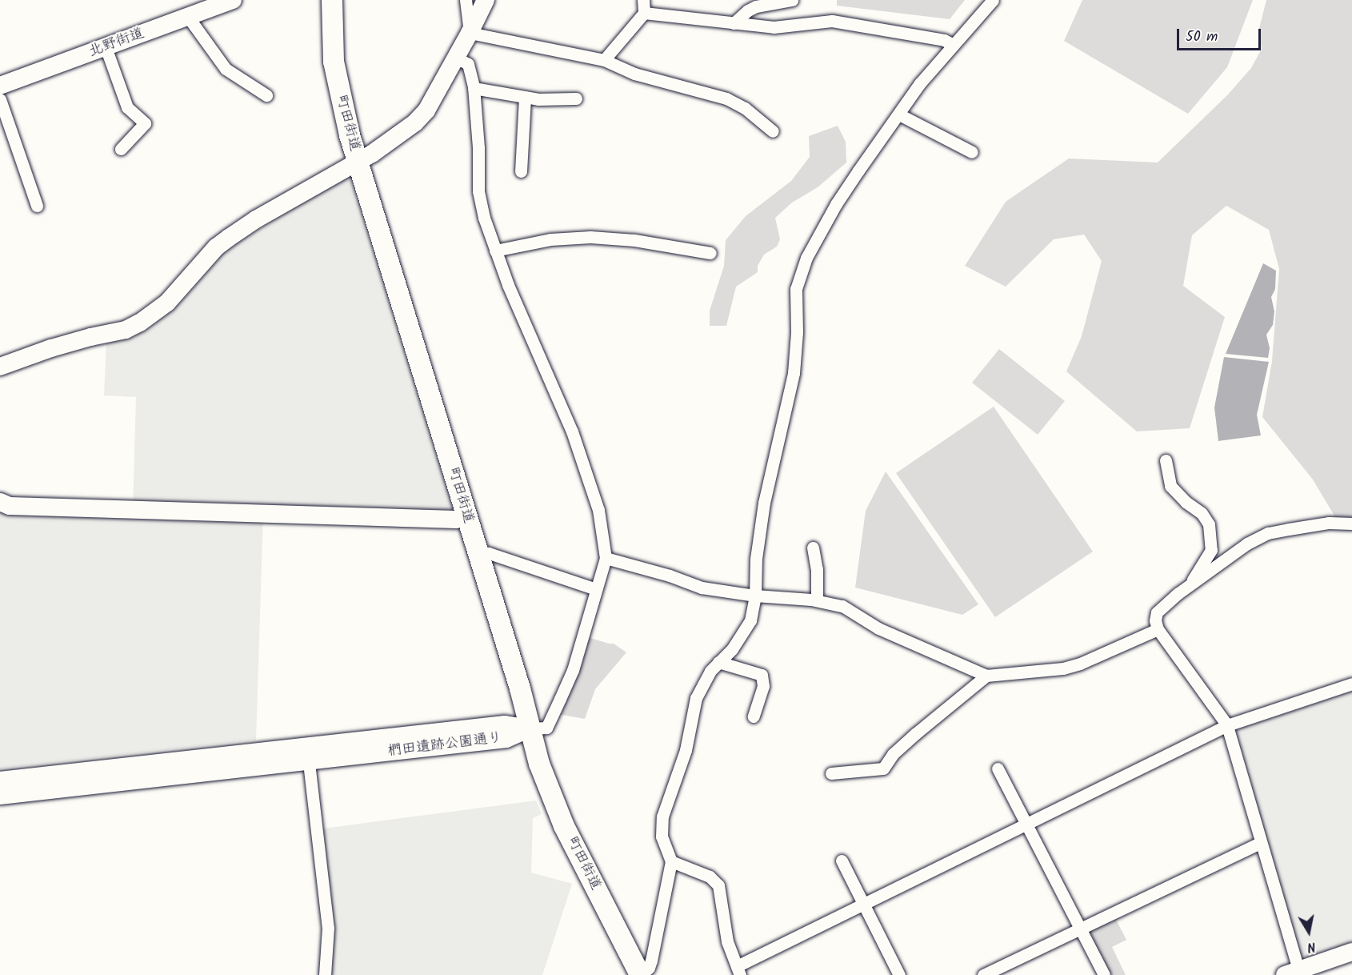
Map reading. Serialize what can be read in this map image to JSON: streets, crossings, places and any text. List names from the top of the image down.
{
  "streets": {
    "main road": ["町田街道"],
    "street": ["北野街道", "椚田遺跡公園通り"]
  },
  "crossings": [
    ["町田街道", "椚田遺跡公園通り"]
  ],
  "scale_bar": "50 m",
  "north": "bottom"
}
